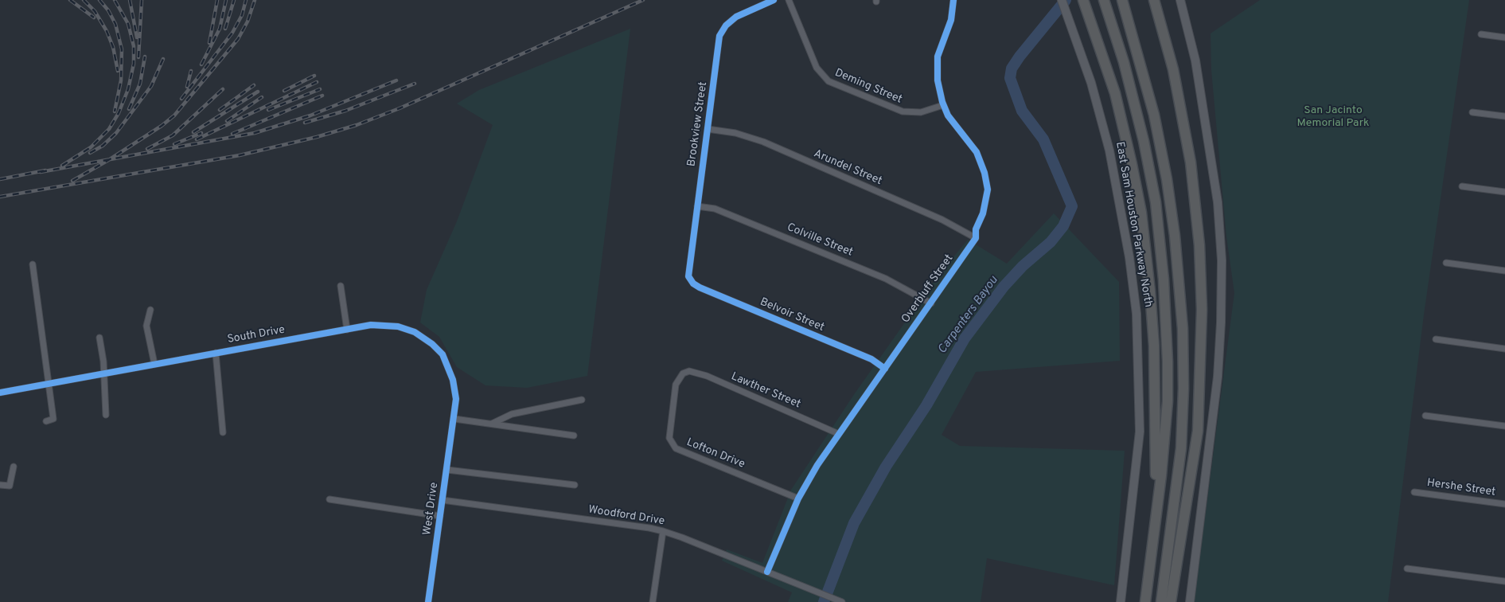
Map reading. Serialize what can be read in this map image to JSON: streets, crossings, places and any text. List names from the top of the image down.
{
  "streets": {
    "highway": ["East Sam Houston Parkway North"],
    "street": [
      "Deming Street",
      "Brookview Street",
      "Arundel Street",
      "Colville Street",
      "Overbluff Street",
      "Belvoir Street",
      "South Drive",
      "Lawther Street",
      "Lofton Drive",
      "Hershe Street",
      "West Drive",
      "Woodford Drive"
    ]
  },
  "crossings": [
    ["Deming Street", "Overbluff Street"],
    ["Brookview Street", "Arundel Street"],
    ["Brookview Street", "Colville Street"],
    ["Brookview Street", "Belvoir Street"],
    ["Arundel Street", "Overbluff Street"],
    ["Colville Street", "Overbluff Street"],
    ["Overbluff Street", "Belvoir Street"],
    ["Overbluff Street", "Lawther Street"],
    ["Overbluff Street", "Lofton Drive"],
    ["Overbluff Street", "Woodford Drive"],
    ["South Drive", "West Drive"],
    ["Lawther Street", "Lofton Drive"],
    ["West Drive", "Woodford Drive"]
  ],
  "water": ["Carpenters Bayou"],
  "parks": ["San Jacinto Memorial Park"]
}
